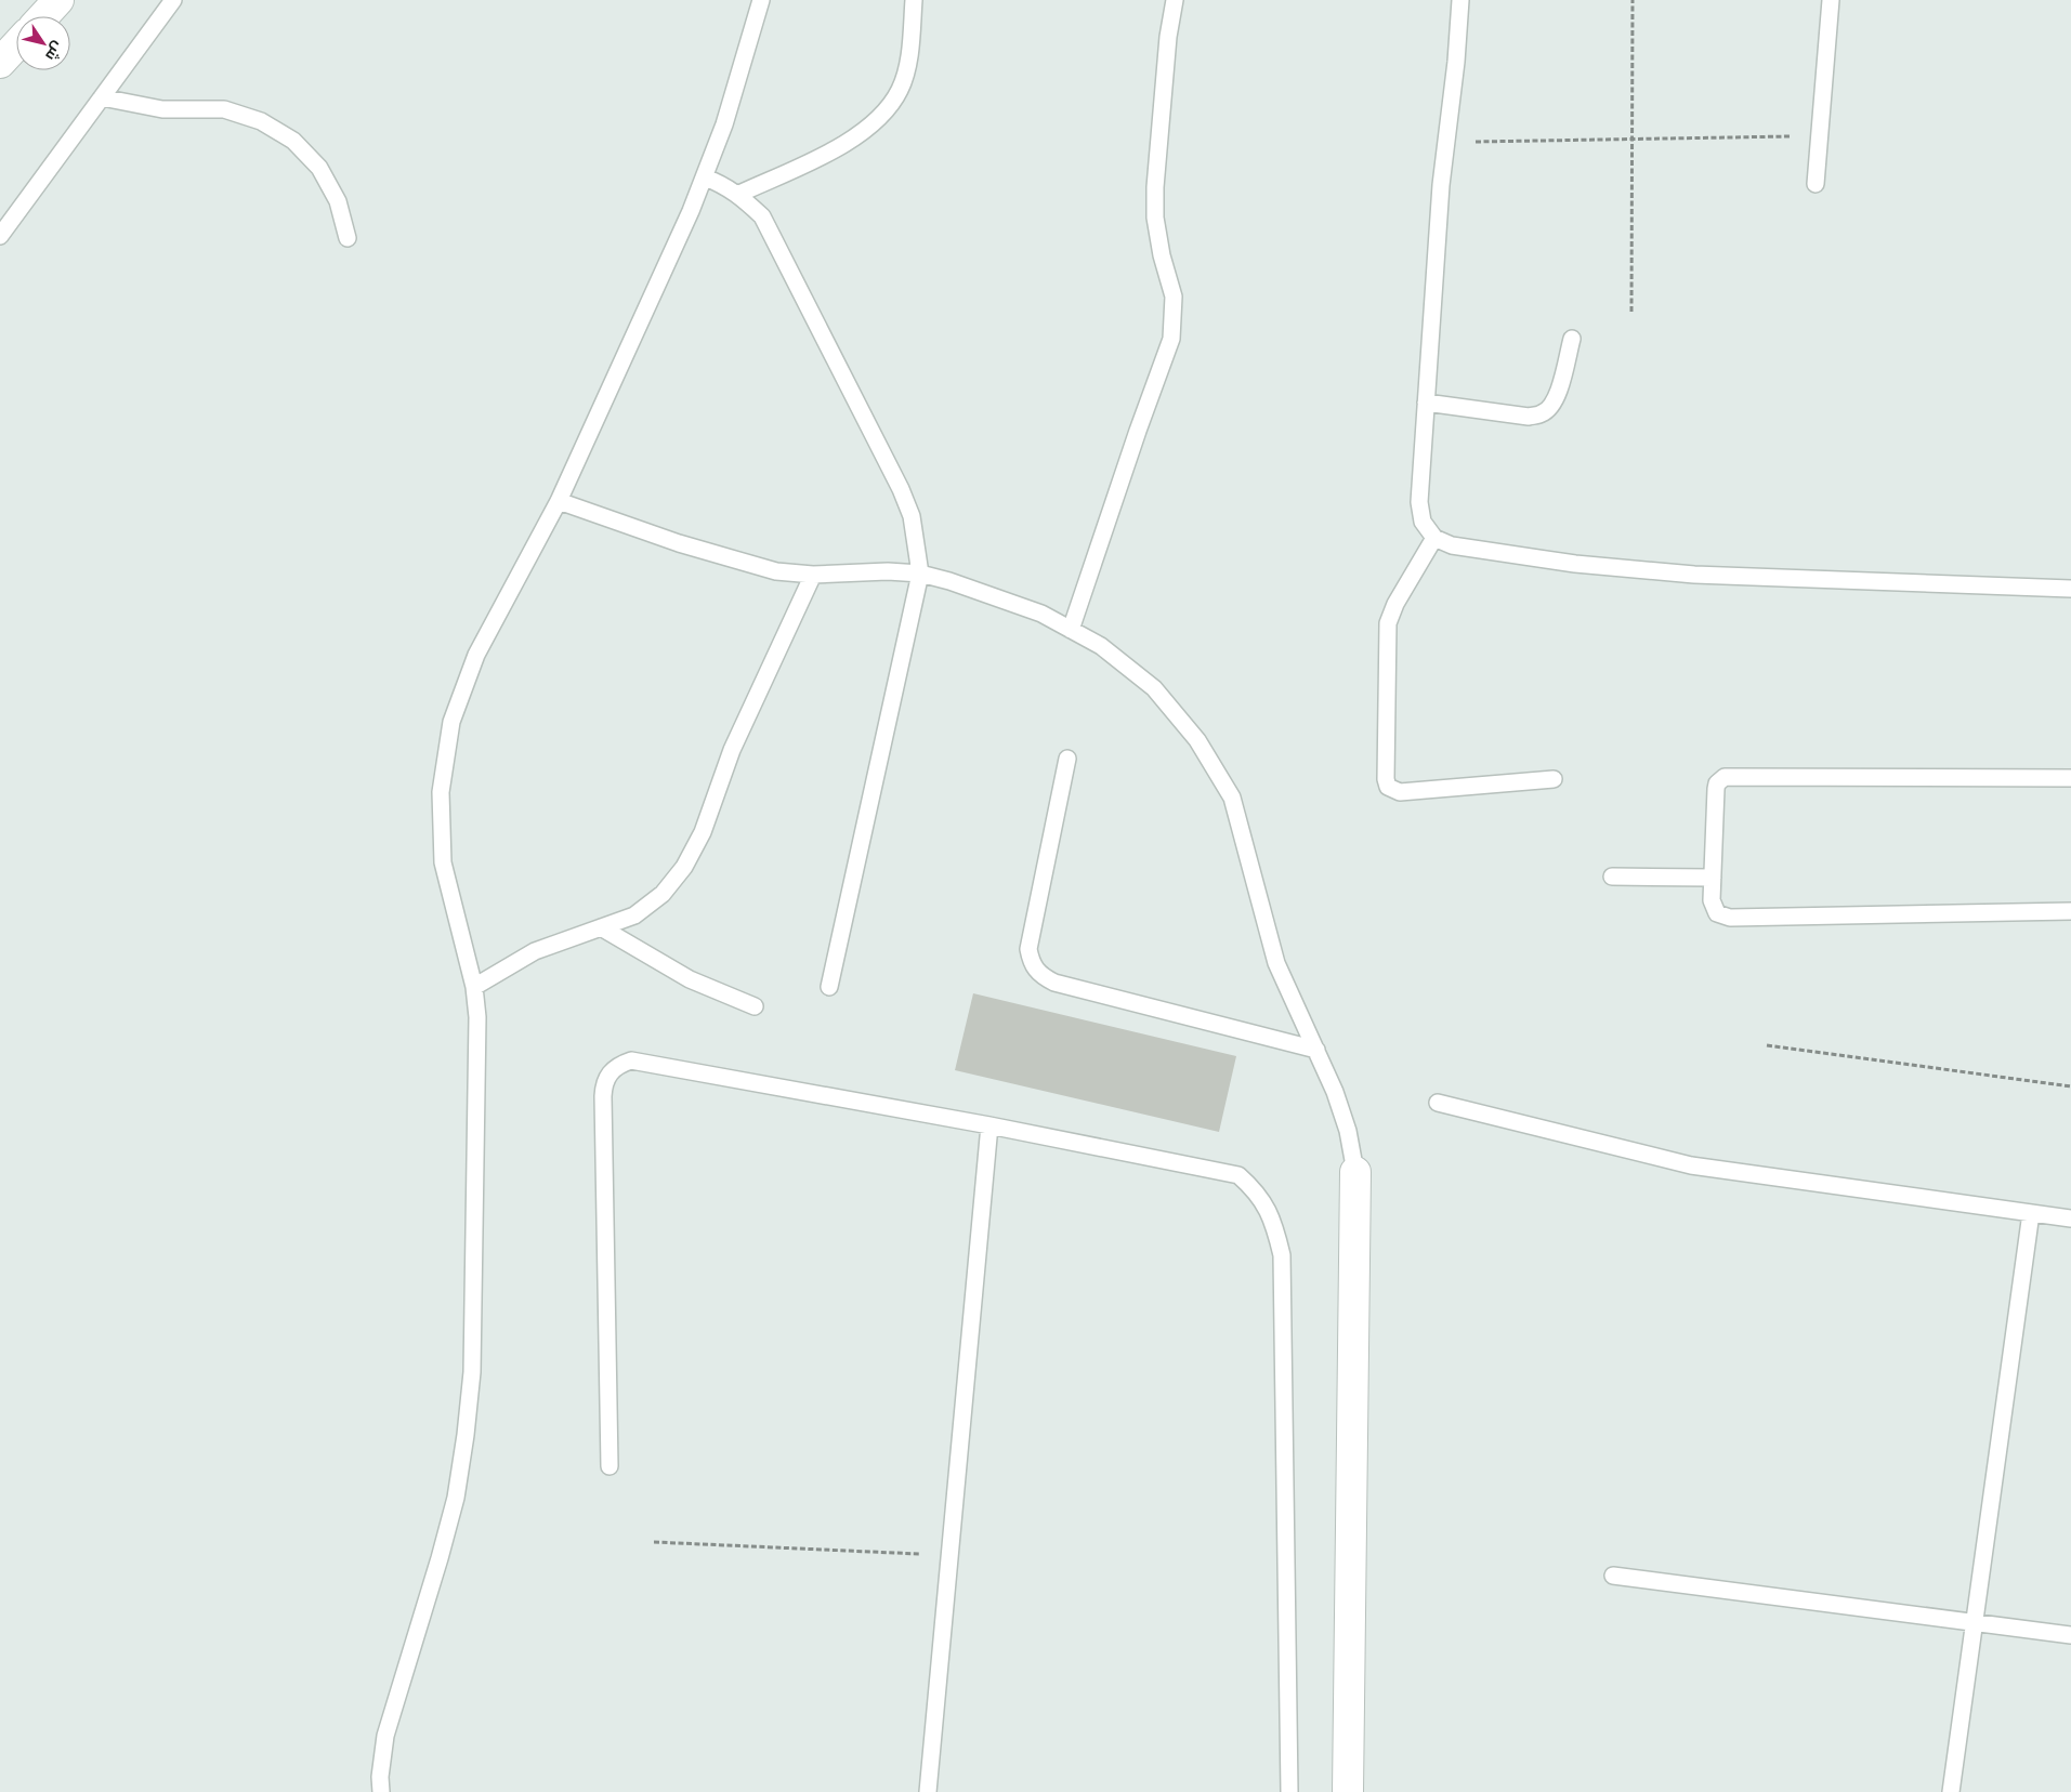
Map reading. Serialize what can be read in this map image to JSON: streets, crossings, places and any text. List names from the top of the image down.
{
  "north": "bottom right"
}
